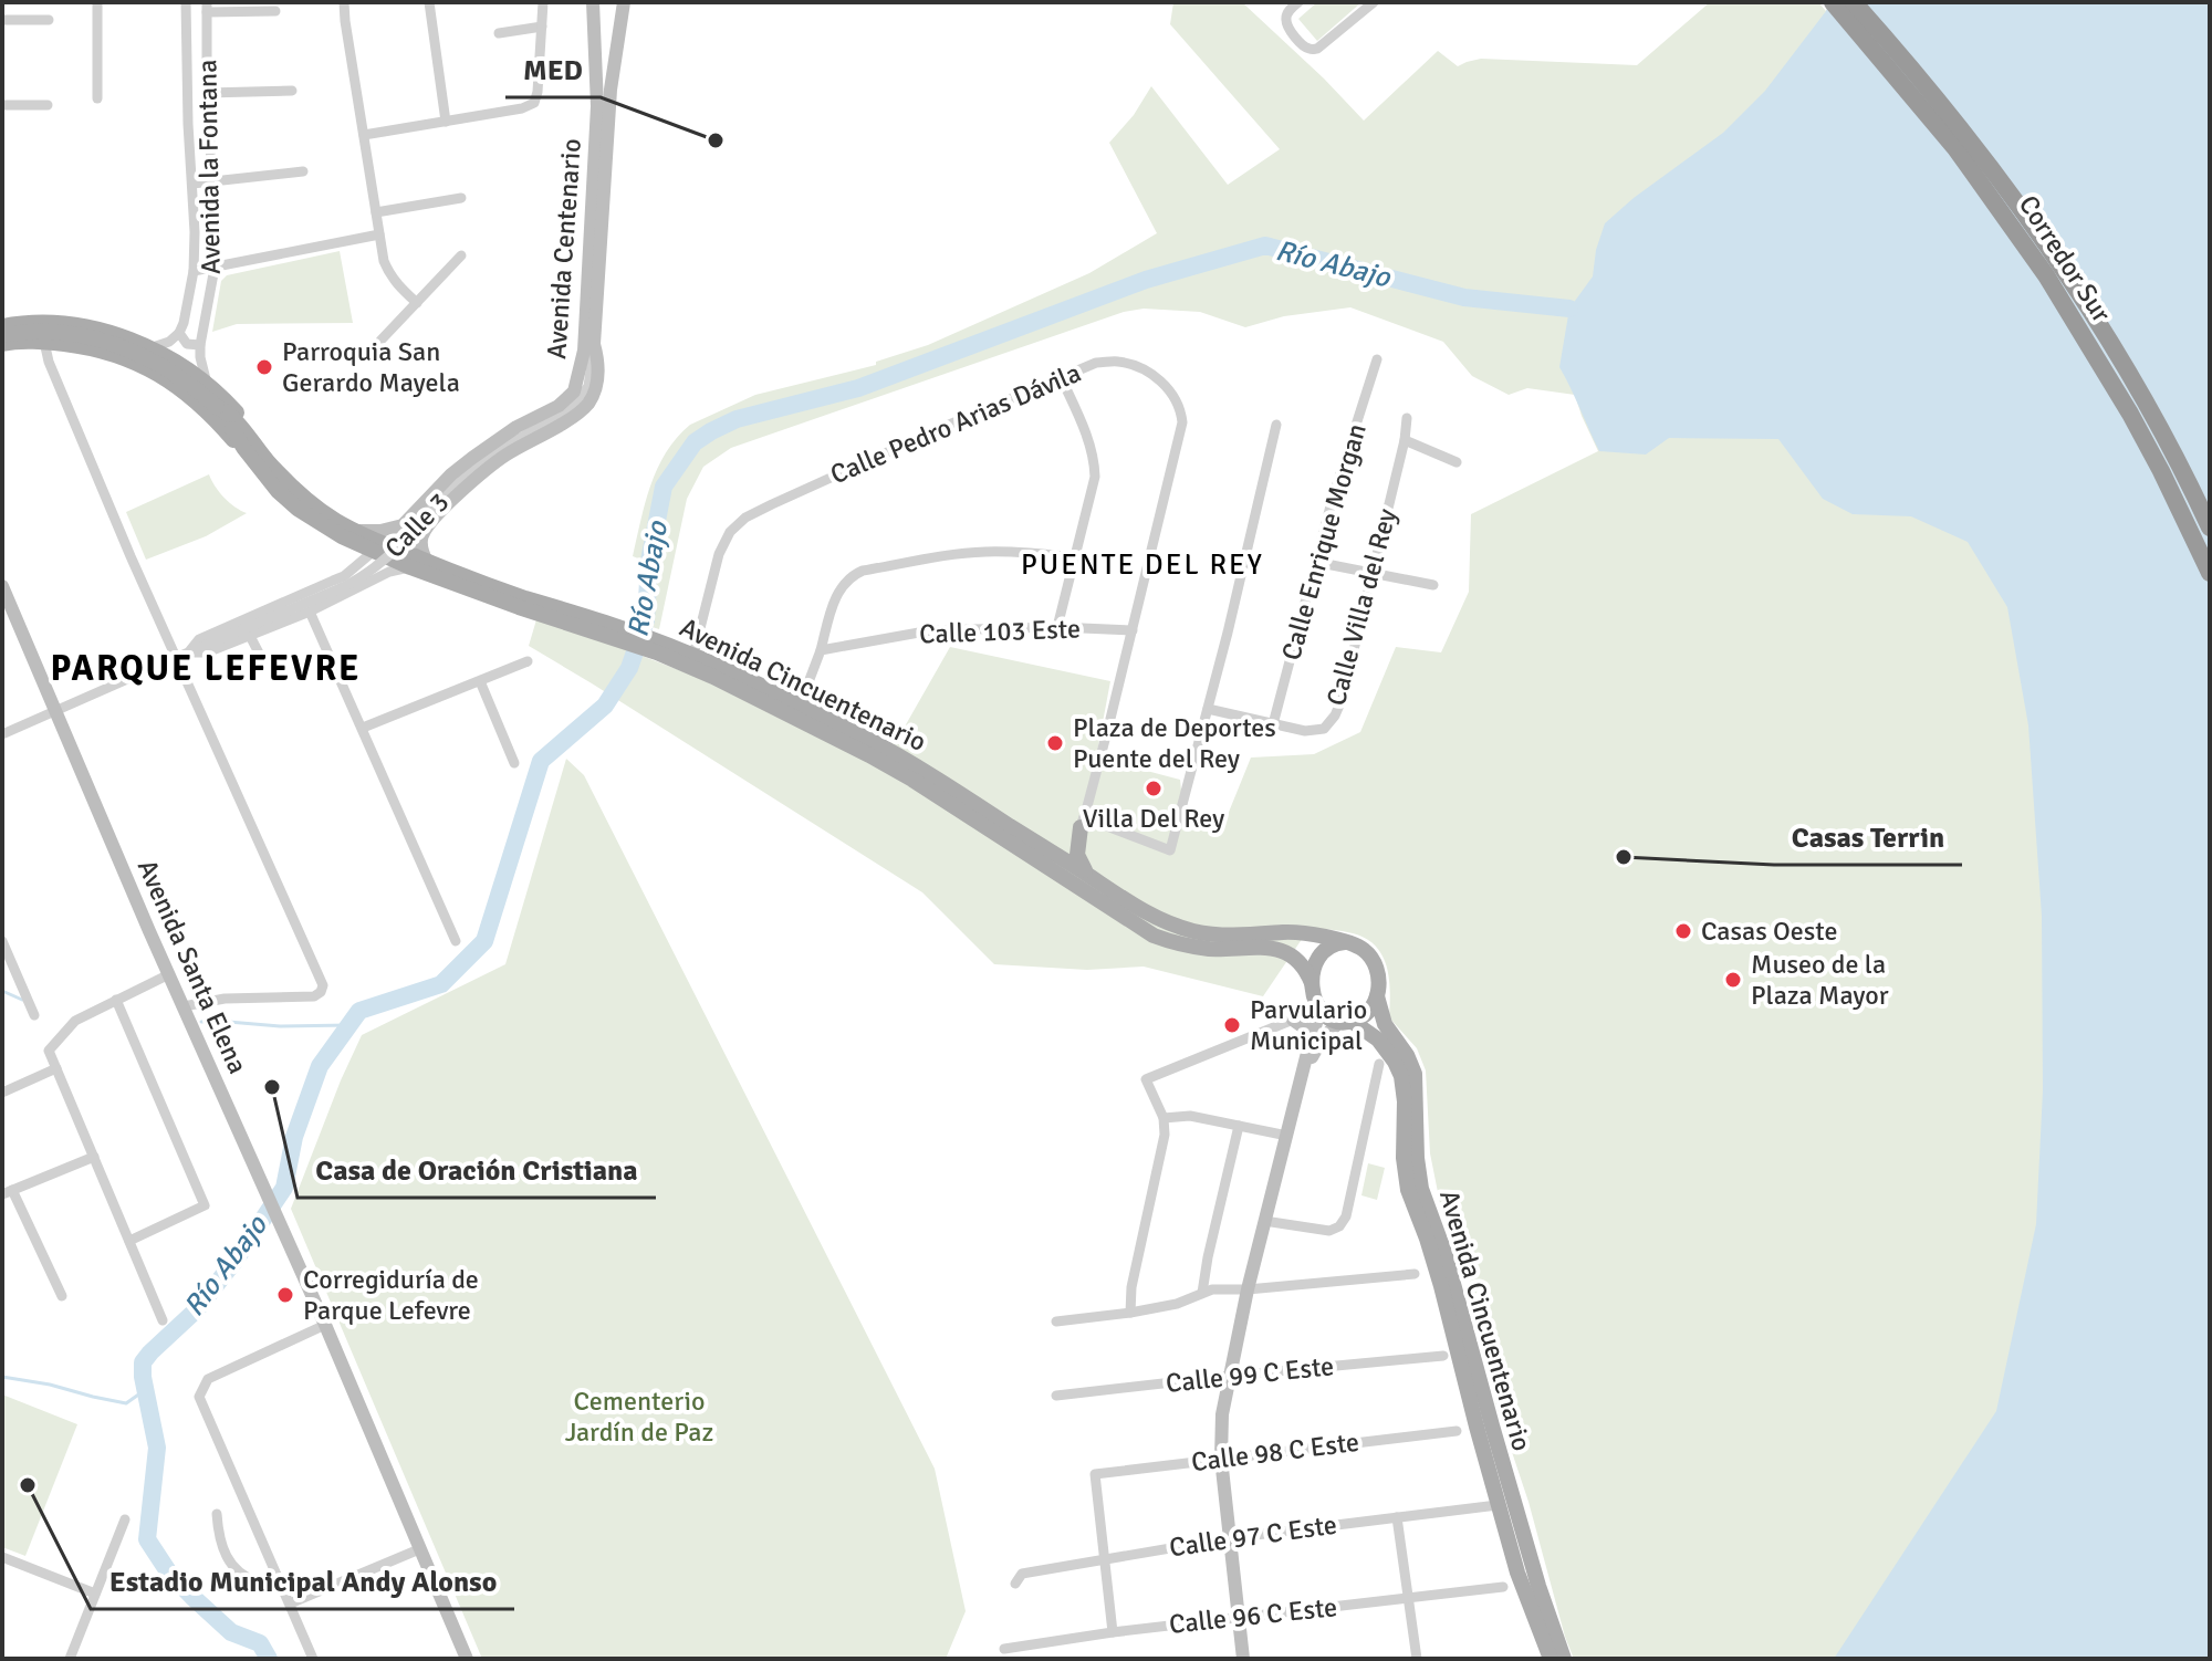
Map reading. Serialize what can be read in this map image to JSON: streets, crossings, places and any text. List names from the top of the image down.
{
  "streets": {
    "highway": ["Corredor Sur"],
    "main road": ["Avenida Cincuentenario"],
    "street": [
      "Avenida la Fontana",
      "Avenida Centenario",
      "Calle Pedro Arias Dávila",
      "Calle 3",
      "Calle Enrique Morgan",
      "Calle Villa del Rey",
      "Calle 103 Este",
      "Avenida Santa Elena",
      "Calle 99 C Este",
      "Calle 98 C Este",
      "Calle 97 C Este",
      "Calle 96 C Este"
    ]
  },
  "crossings": [
    ["Avenida la Fontana", "Avenida Cincuentenario"],
    ["Avenida Centenario", "Calle 3"],
    ["Calle Pedro Arias Dávila", "Calle 103 Este"],
    ["Calle Pedro Arias Dávila", "Avenida Cincuentenario"],
    ["Calle 3", "Avenida Cincuentenario"],
    ["Calle 3", "Avenida Santa Elena"],
    ["Calle Enrique Morgan", "Calle Villa del Rey"],
    ["Avenida Cincuentenario", "Calle 97 C Este"],
    ["Calle 98 C Este", "Calle 97 C Este"]
  ],
  "districts": ["PUENTE DEL REY", "PARQUE LEFEVRE"],
  "water": ["Río Abajo"],
  "parks": ["Cementerio Jardín de Paz"],
  "places": [
    "MED",
    "Parroquia San Gerardo Mayela",
    "Plaza de Deportes Puente del Rey",
    "Villa Del Rey",
    "Casas Terrin",
    "Casas Oeste",
    "Museo de la Plaza Mayor",
    "Parvulario Municipal",
    "Casa de Oración Cristiana",
    "Corregiduría de Parque Lefevre",
    "Estadio Municipal Andy Alonso"
  ]
}
